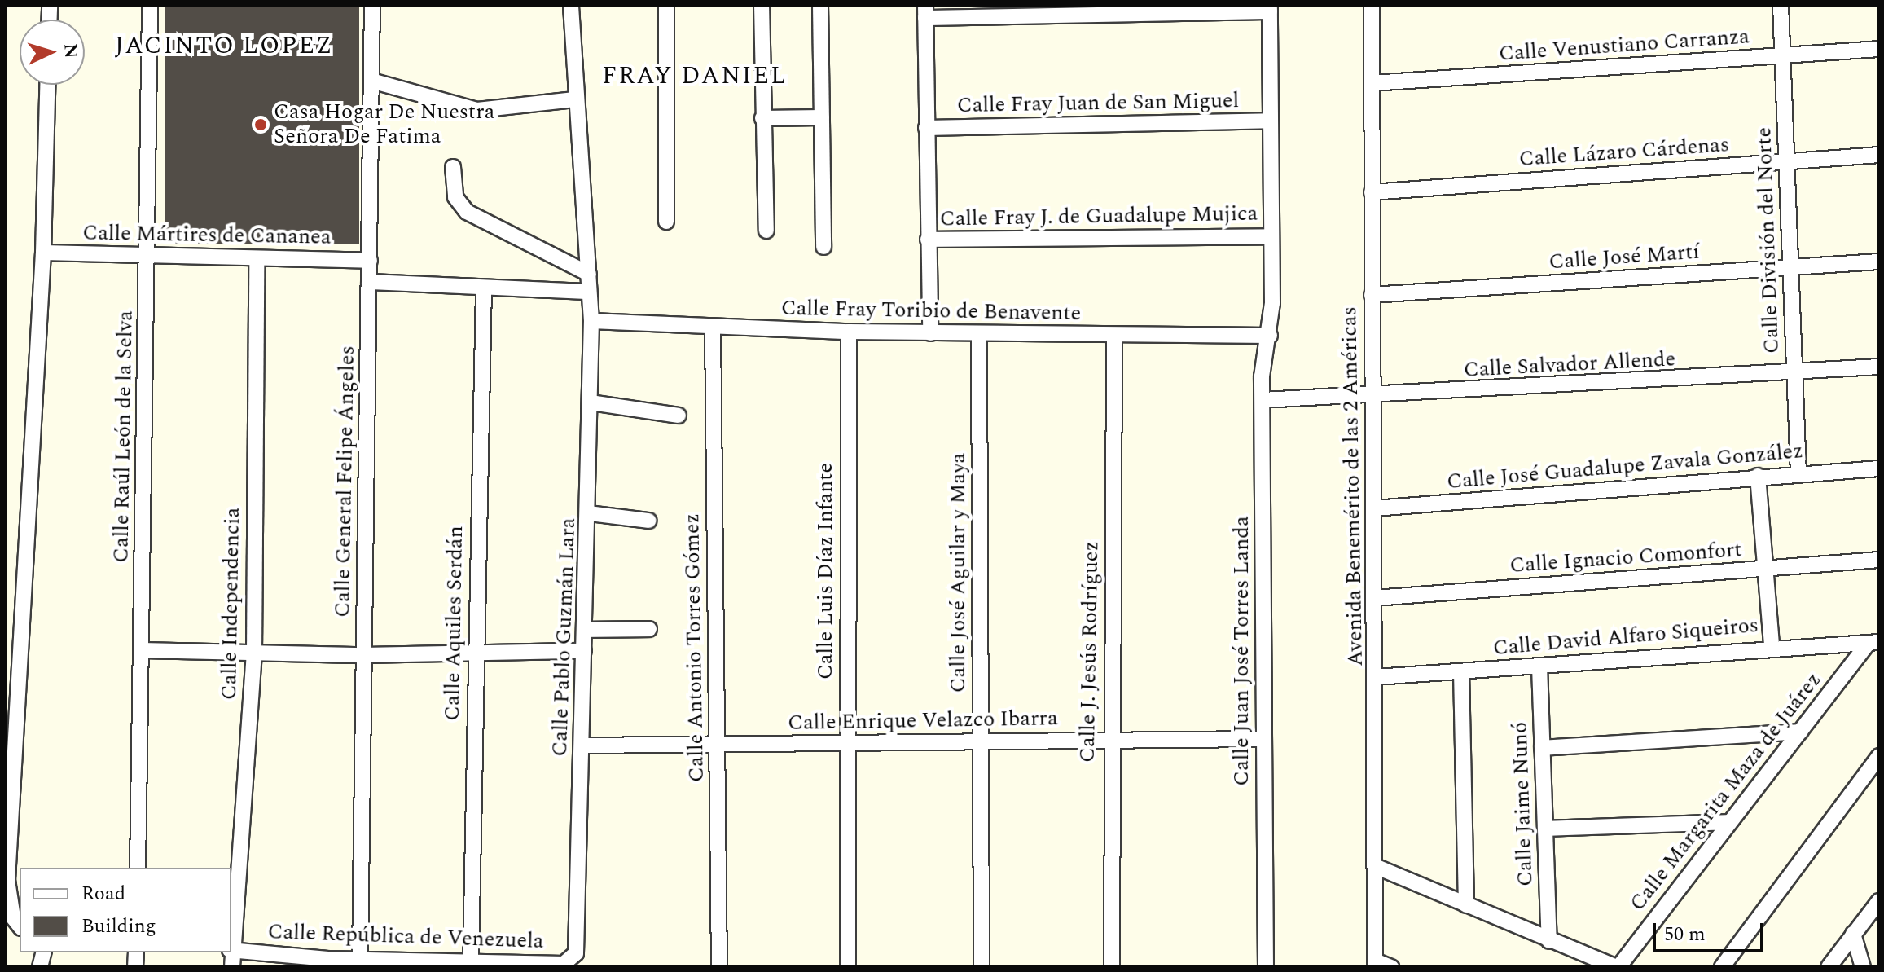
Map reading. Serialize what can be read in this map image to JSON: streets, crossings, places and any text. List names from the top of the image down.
{
  "streets": {
    "street": [
      "Calle Venustiano Carranza",
      "Calle Fray Juan de San Miguel",
      "Calle Lázaro Cárdenas",
      "Calle Fray J. de Guadalupe Mujica",
      "Calle Mártires de Cananea",
      "Calle División del Norte",
      "Calle José Martí",
      "Calle Fray Toribio de Benavente",
      "Calle Salvador Allende",
      "Calle Raúl León de la Selva",
      "Calle José Guadalupe Zavala González",
      "Calle General Felipe Ángeles",
      "Avenida Benemérito de las 2 Américas",
      "Calle Ignacio Comonfort",
      "Calle Luis Díaz Infante",
      "Calle José Aguilar y Maya",
      "Calle Independencia",
      "Calle Aquiles Serdán",
      "Calle Pablo Guzmán Lara",
      "Calle David Alfaro Siqueiros",
      "Calle Antonio Torres Gómez",
      "Calle Juan José Torres Landa",
      "Calle J. Jesús Rodríguez",
      "Calle Enrique Velazco Ibarra",
      "Calle Margarita Maza de Juárez",
      "Calle Jaime Nunó",
      "Calle República de Venezuela"
    ]
  },
  "crossings": [
    ["Calle Venustiano Carranza", "Calle División del Norte"],
    ["Calle Venustiano Carranza", "Avenida Benemérito de las 2 Américas"],
    ["Calle Fray Juan de San Miguel", "Calle Juan José Torres Landa"],
    ["Calle Lázaro Cárdenas", "Calle División del Norte"],
    ["Calle Lázaro Cárdenas", "Avenida Benemérito de las 2 Américas"],
    ["Calle Fray J. de Guadalupe Mujica", "Calle Juan José Torres Landa"],
    ["Calle Mártires de Cananea", "Calle Raúl León de la Selva"],
    ["Calle Mártires de Cananea", "Calle General Felipe Ángeles"],
    ["Calle Mártires de Cananea", "Calle Independencia"],
    ["Calle División del Norte", "Calle José Martí"],
    ["Calle División del Norte", "Calle Salvador Allende"],
    ["Calle División del Norte", "Calle José Guadalupe Zavala González"],
    ["Calle José Martí", "Avenida Benemérito de las 2 Américas"],
    ["Calle Fray Toribio de Benavente", "Calle Luis Díaz Infante"],
    ["Calle Fray Toribio de Benavente", "Calle José Aguilar y Maya"],
    ["Calle Fray Toribio de Benavente", "Calle Pablo Guzmán Lara"],
    ["Calle Fray Toribio de Benavente", "Calle Antonio Torres Gómez"],
    ["Calle Fray Toribio de Benavente", "Calle Juan José Torres Landa"],
    ["Calle Fray Toribio de Benavente", "Calle J. Jesús Rodríguez"],
    ["Calle Salvador Allende", "Avenida Benemérito de las 2 Américas"],
    ["Calle Salvador Allende", "Calle Juan José Torres Landa"],
    ["Calle José Guadalupe Zavala González", "Avenida Benemérito de las 2 Américas"],
    ["Calle General Felipe Ángeles", "Calle República de Venezuela"],
    ["Avenida Benemérito de las 2 Américas", "Calle Ignacio Comonfort"],
    ["Avenida Benemérito de las 2 Américas", "Calle David Alfaro Siqueiros"],
    ["Calle Luis Díaz Infante", "Calle Enrique Velazco Ibarra"],
    ["Calle José Aguilar y Maya", "Calle Enrique Velazco Ibarra"],
    ["Calle Independencia", "Calle República de Venezuela"],
    ["Calle Aquiles Serdán", "Calle República de Venezuela"],
    ["Calle Pablo Guzmán Lara", "Calle Enrique Velazco Ibarra"],
    ["Calle Pablo Guzmán Lara", "Calle República de Venezuela"],
    ["Calle David Alfaro Siqueiros", "Calle Margarita Maza de Juárez"],
    ["Calle David Alfaro Siqueiros", "Calle Jaime Nunó"],
    ["Calle Antonio Torres Gómez", "Calle Enrique Velazco Ibarra"],
    ["Calle Juan José Torres Landa", "Calle Enrique Velazco Ibarra"],
    ["Calle J. Jesús Rodríguez", "Calle Enrique Velazco Ibarra"]
  ],
  "districts": ["JACINTO LOPEZ", "FRAY DANIEL"],
  "places": ["Casa Hogar De Nuestra Señora De Fatima"],
  "legend": ["Road", "Building"],
  "scale_bar": "50 m",
  "north": "right"
}
